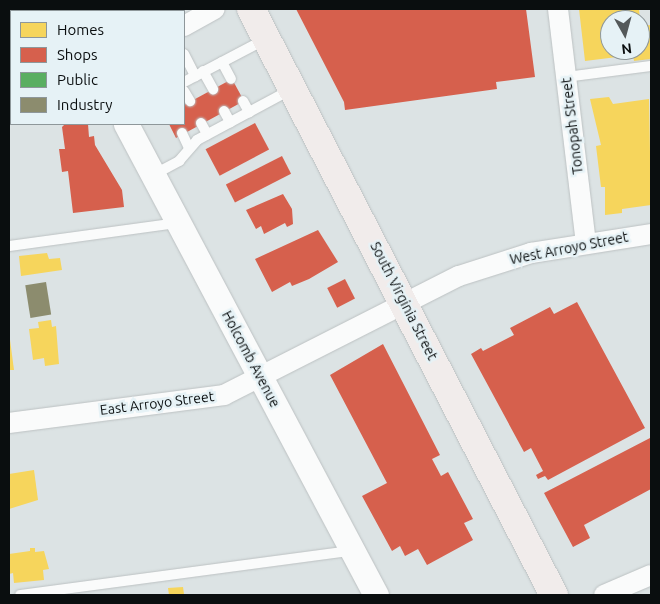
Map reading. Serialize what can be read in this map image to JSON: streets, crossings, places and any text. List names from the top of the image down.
{
  "streets": {
    "main road": ["South Virginia Street"],
    "street": [
      "Tonopah Street",
      "West Arroyo Street",
      "Holcomb Avenue",
      "East Arroyo Street"
    ]
  },
  "crossings": [
    ["Tonopah Street", "West Arroyo Street"],
    ["West Arroyo Street", "South Virginia Street"],
    ["West Arroyo Street", "East Arroyo Street"],
    ["South Virginia Street", "East Arroyo Street"],
    ["Holcomb Avenue", "East Arroyo Street"]
  ],
  "legend": [
    "Homes",
    "Shops",
    "Public",
    "Industry"
  ],
  "north": "bottom"
}
